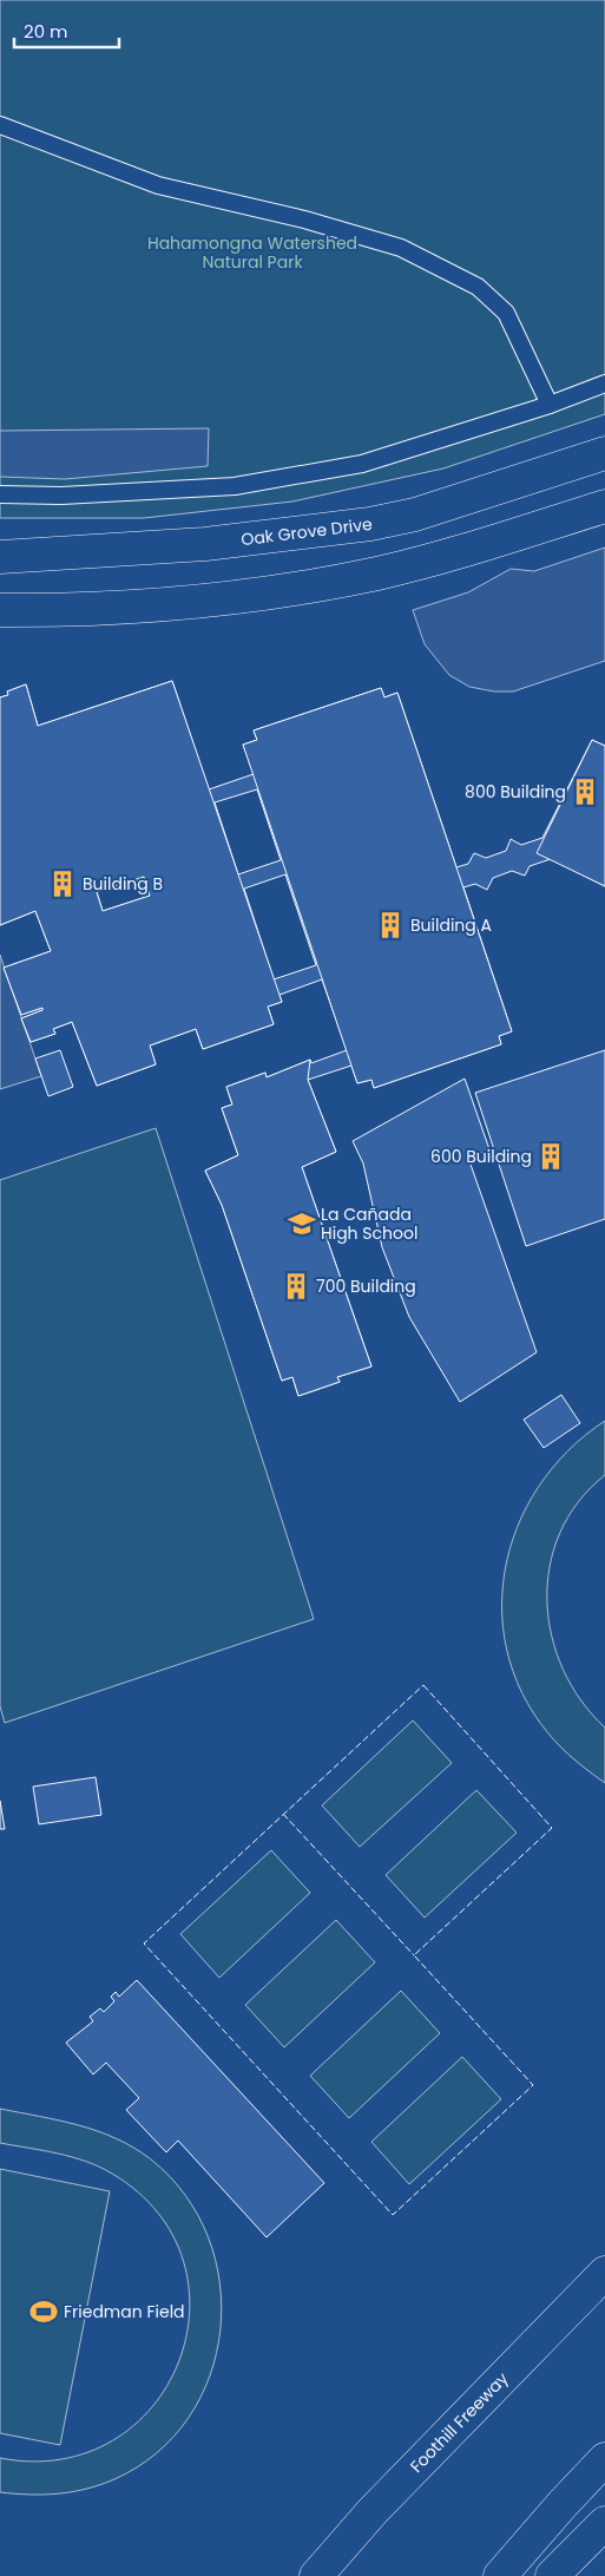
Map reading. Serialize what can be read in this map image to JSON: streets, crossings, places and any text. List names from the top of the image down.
{
  "streets": {
    "main road": ["Oak Grove Drive", "Foothill Freeway"]
  },
  "parks": ["Hahamongna Watershed Natural Park"],
  "places": {
    "building": [
      "800 Building",
      "Building B",
      "Building A",
      "600 Building",
      "700 Building"
    ],
    "school or university": ["La Cañada High School"],
    "sports": ["Friedman Field"]
  },
  "scale_bar": "20 m"
}
